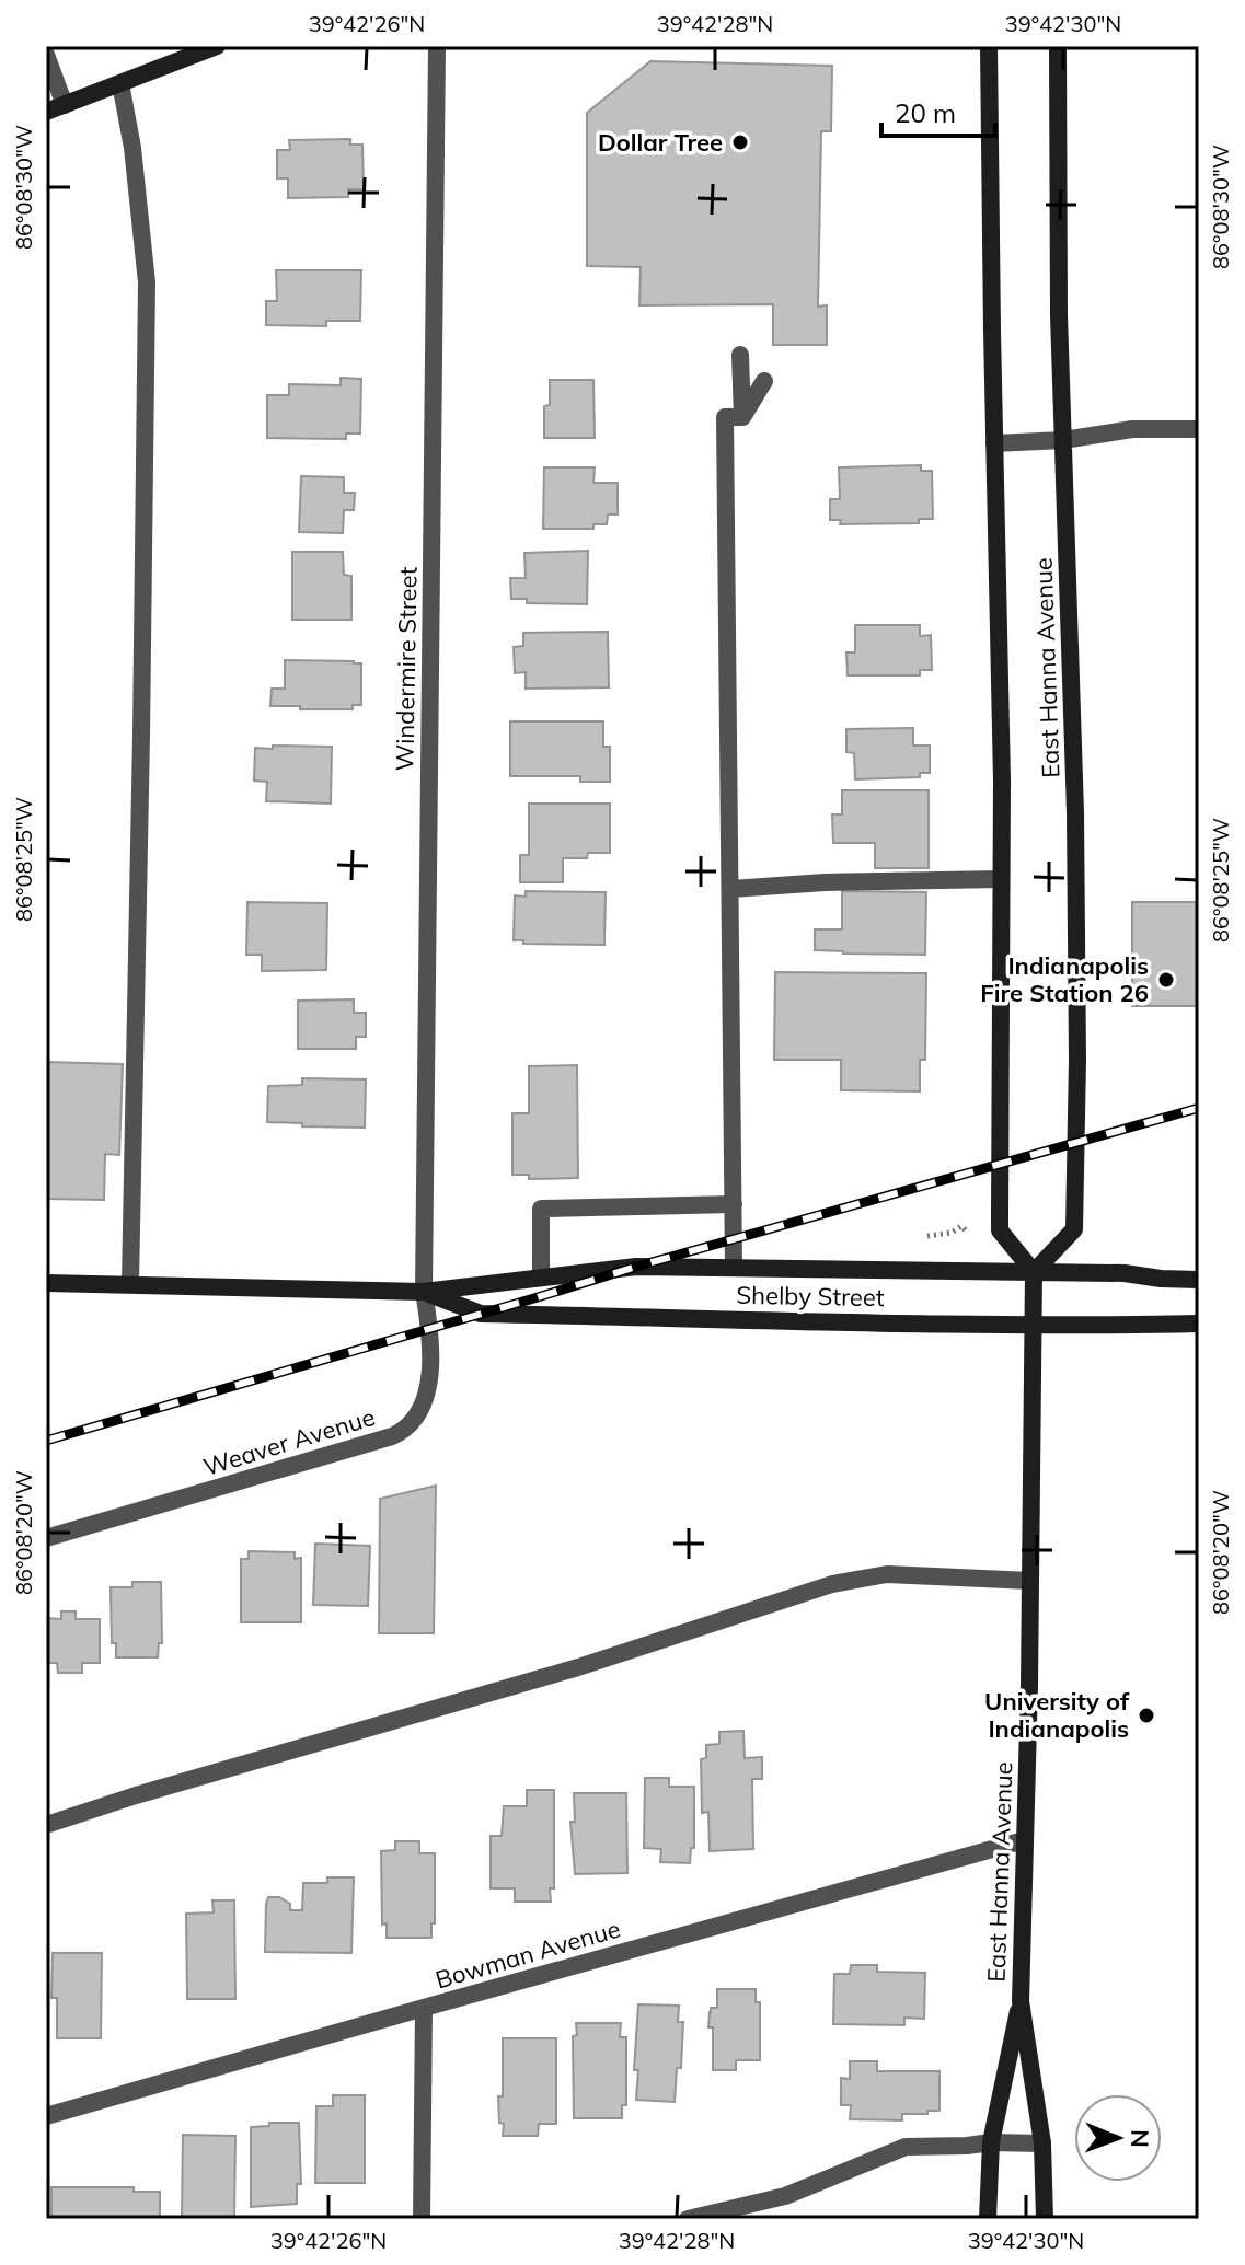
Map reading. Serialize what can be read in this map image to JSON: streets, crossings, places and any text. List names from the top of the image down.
{
  "streets": {
    "main road": ["East Hanna Avenue", "Shelby Street"],
    "street": ["Windermire Street", "Weaver Avenue", "Bowman Avenue"]
  },
  "crossings": [
    ["East Hanna Avenue", "Shelby Street"],
    ["East Hanna Avenue", "Bowman Avenue"],
    ["Windermire Street", "Shelby Street"],
    ["Windermire Street", "Weaver Avenue"],
    ["Shelby Street", "Weaver Avenue"]
  ],
  "places": ["Dollar Tree", "Indianapolis Fire Station 26", "University of Indianapolis"],
  "scale_bar": "20 m",
  "north": "right",
  "coordinates": [
    "39°42'26\"N",
    "39°42'28\"N",
    "39°42'30\"N",
    "86°08'30\"W",
    "86°08'25\"W",
    "86°08'20\"W"
  ]
}
